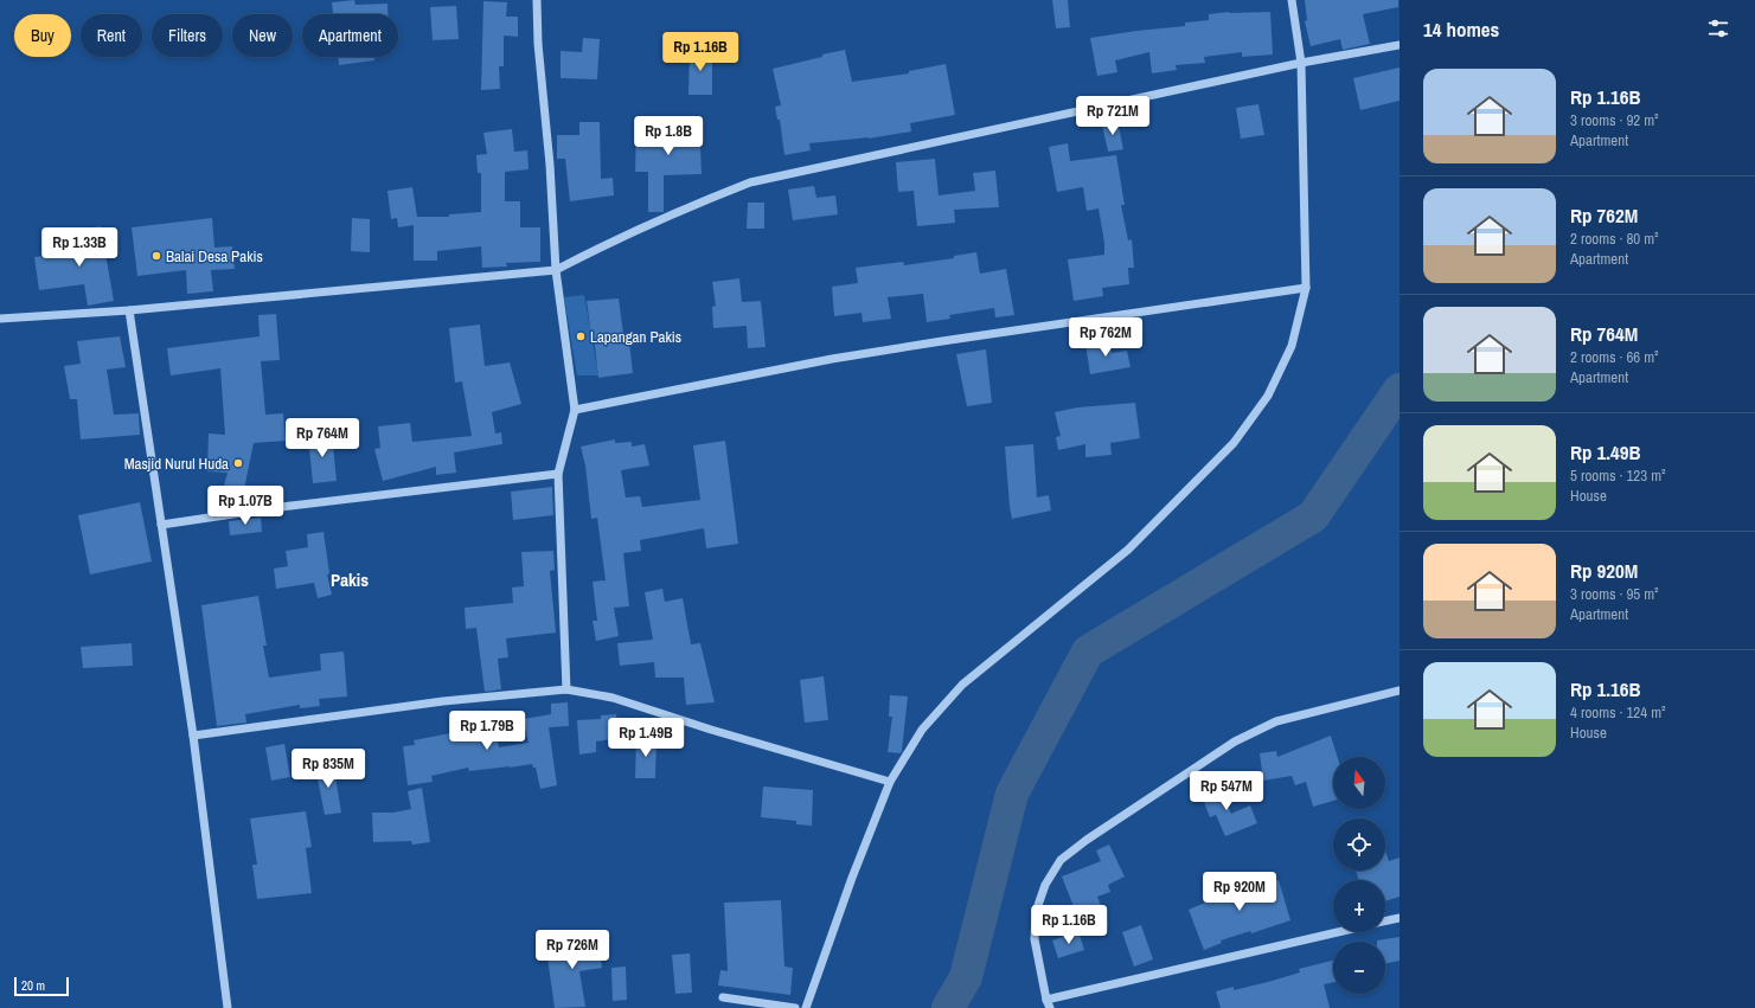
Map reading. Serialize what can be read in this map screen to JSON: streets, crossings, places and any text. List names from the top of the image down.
{
  "districts": ["Pakis"],
  "places": ["Balai Desa Pakis", "Lapangan Pakis", "Masjid Nurul Huda"],
  "scale_bar": "20 m",
  "north": "top",
  "page": {
    "heading": "14 homes",
    "chip": [
      "Buy",
      "Rent",
      "Filters",
      "New",
      "Apartment"
    ],
    "price": [
      "Rp 1.16B",
      "Rp 721M",
      "Rp 1.8B",
      "Rp 1.33B",
      "Rp 762M",
      "Rp 764M",
      "Rp 1.07B",
      "Rp 1.79B",
      "Rp 1.49B",
      "Rp 835M",
      "Rp 547M",
      "Rp 920M",
      "Rp 1.16B",
      "Rp 726M"
    ],
    "list": [
      {
        "name": "Rp 1.16B",
        "note": "3 rooms · 92 m² · Apartment"
      },
      {
        "name": "Rp 762M",
        "note": "2 rooms · 80 m² · Apartment"
      },
      {
        "name": "Rp 764M",
        "note": "2 rooms · 66 m² · Apartment"
      },
      {
        "name": "Rp 1.49B",
        "note": "5 rooms · 123 m² · House"
      },
      {
        "name": "Rp 920M",
        "note": "3 rooms · 95 m² · Apartment"
      },
      {
        "name": "Rp 1.16B",
        "note": "4 rooms · 124 m² · House"
      }
    ],
    "map_buttons": ["+", "−"],
    "scale": "20 m"
  }
}
